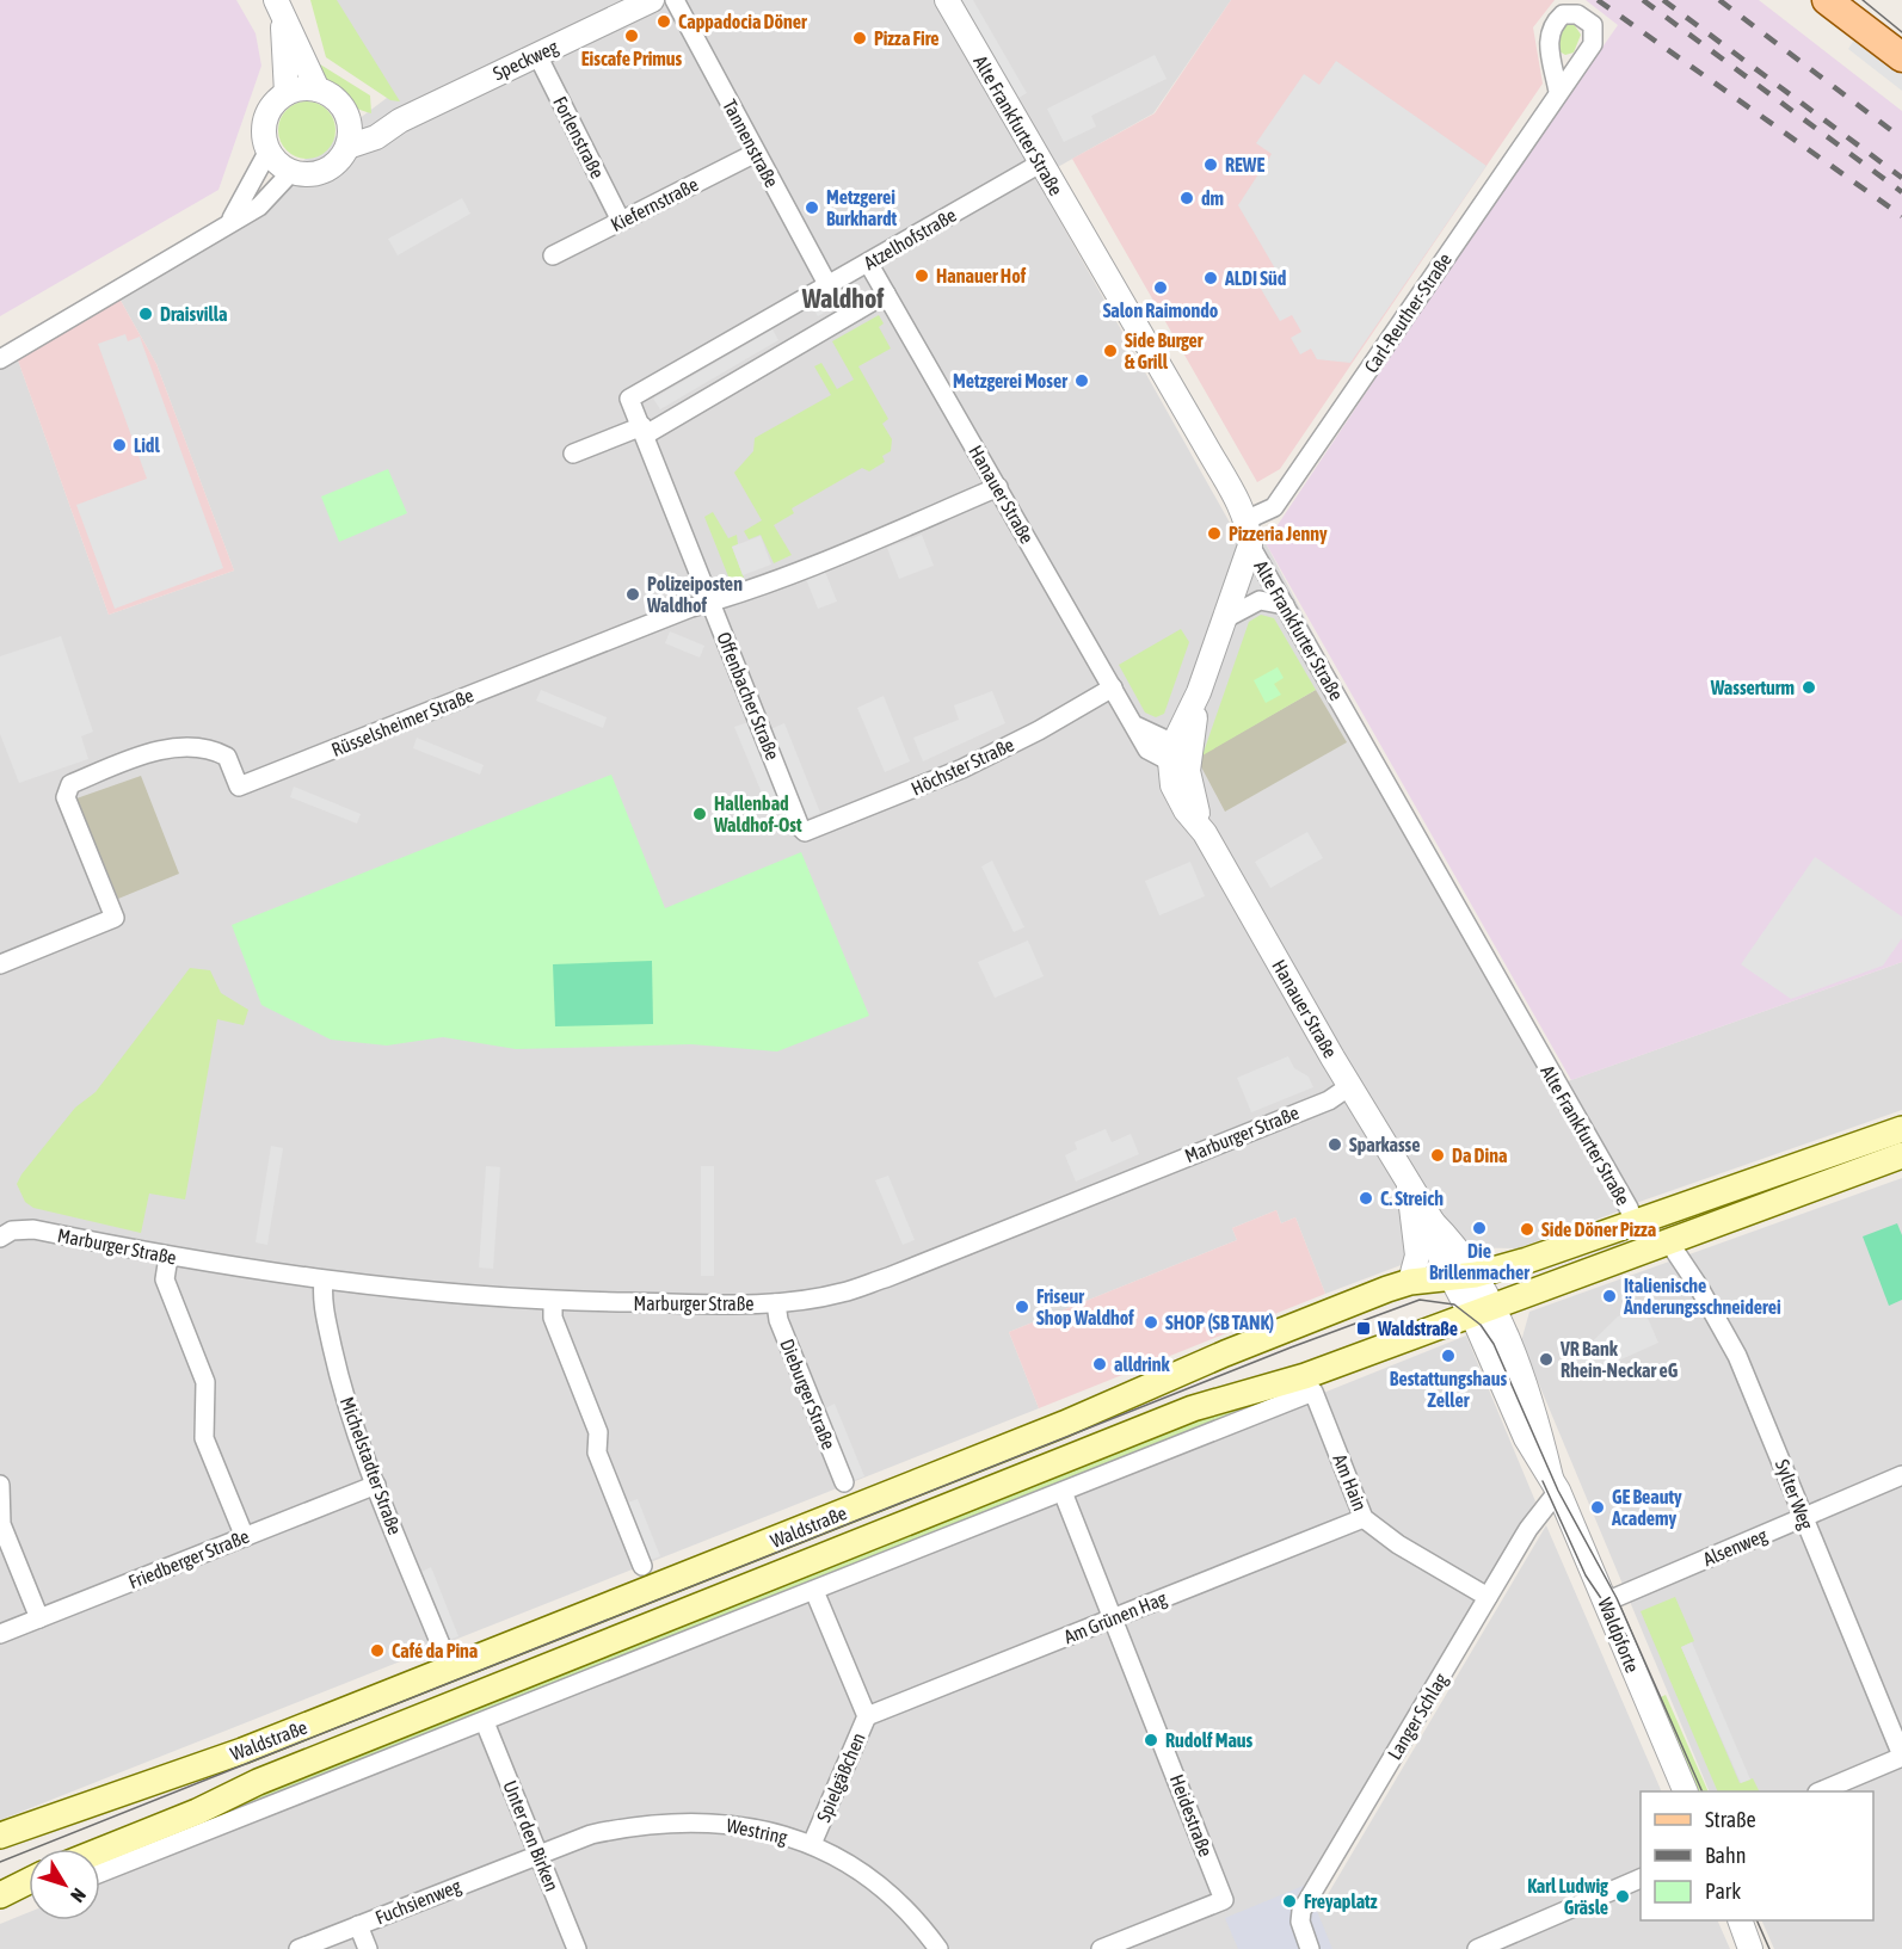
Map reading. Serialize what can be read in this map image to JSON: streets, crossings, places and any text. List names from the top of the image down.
{
  "streets": {
    "main road": ["Waldstraße"],
    "street": [
      "Speckweg",
      "Alte Frankfurter Straße",
      "Forlenstraße",
      "Tannenstraße",
      "Kiefernstraße",
      "Atzelhofstraße",
      "Carl-Reuther-Straße",
      "Hanauer Straße",
      "Offenbacher Straße",
      "Rüsselsheimer Straße",
      "Höchster Straße",
      "Marburger Straße",
      "Dieburger Straße",
      "Michelstadter Straße",
      "Am Hain",
      "Sylter Weg",
      "Alsenweg",
      "Friedberger Straße",
      "Am Grünen Hag",
      "Waldpforte",
      "Langer Schlag",
      "Spielgäßchen",
      "Heidestraße",
      "Westring",
      "Unter den Birken",
      "Fuchsienweg"
    ]
  },
  "crossings": [
    ["Speckweg", "Forlenstraße"],
    ["Alte Frankfurter Straße", "Atzelhofstraße"],
    ["Alte Frankfurter Straße", "Carl-Reuther-Straße"],
    ["Alte Frankfurter Straße", "Waldstraße"],
    ["Forlenstraße", "Kiefernstraße"],
    ["Tannenstraße", "Kiefernstraße"],
    ["Tannenstraße", "Atzelhofstraße"],
    ["Atzelhofstraße", "Hanauer Straße"],
    ["Atzelhofstraße", "Offenbacher Straße"],
    ["Hanauer Straße", "Rüsselsheimer Straße"],
    ["Hanauer Straße", "Höchster Straße"],
    ["Hanauer Straße", "Marburger Straße"],
    ["Hanauer Straße", "Waldstraße"],
    ["Hanauer Straße", "Waldpforte"],
    ["Offenbacher Straße", "Rüsselsheimer Straße"],
    ["Offenbacher Straße", "Höchster Straße"],
    ["Marburger Straße", "Dieburger Straße"],
    ["Marburger Straße", "Michelstadter Straße"],
    ["Michelstadter Straße", "Friedberger Straße"],
    ["Am Hain", "Am Grünen Hag"],
    ["Am Hain", "Langer Schlag"],
    ["Am Hain", "Heidestraße"],
    ["Sylter Weg", "Waldstraße"],
    ["Sylter Weg", "Alsenweg"],
    ["Waldstraße", "Waldpforte"],
    ["Alsenweg", "Waldpforte"],
    ["Am Grünen Hag", "Spielgäßchen"],
    ["Am Grünen Hag", "Heidestraße"],
    ["Waldpforte", "Langer Schlag"],
    ["Spielgäßchen", "Westring"],
    ["Westring", "Unter den Birken"],
    ["Westring", "Fuchsienweg"],
    ["Unter den Birken", "Fuchsienweg"]
  ],
  "districts": ["Waldhof"],
  "places": {
    "other": [
      "Cappadocia Döner",
      "Eiscafe Primus",
      "Pizza Fire",
      "REWE",
      "dm",
      "Metzgerei Burkhardt",
      "Hanauer Hof",
      "ALDI Süd",
      "Salon Raimondo",
      "Draisvilla",
      "Side Burger & Grill",
      "Metzgerei Moser",
      "Lidl",
      "Pizzeria Jenny",
      "Polizeiposten Waldhof",
      "Wasserturm",
      "Hallenbad Waldhof-Ost",
      "Sparkasse",
      "Da Dina",
      "C. Streich",
      "Die Brillenmacher",
      "Side Döner Pizza",
      "Italienische Änderungsschneiderei",
      "Friseur Shop Waldhof",
      "SHOP (SB TANK)",
      "Bestattungshaus Zeller",
      "VR Bank Rhein-Neckar eG",
      "alldrink",
      "GE Beauty Academy",
      "Café da Pina",
      "Rudolf Maus",
      "Karl Ludwig Gräsle",
      "Freyaplatz"
    ],
    "transit": ["Waldstraße"]
  },
  "legend": ["Straße", "Bahn", "Park"],
  "north": "bottom right"
}
